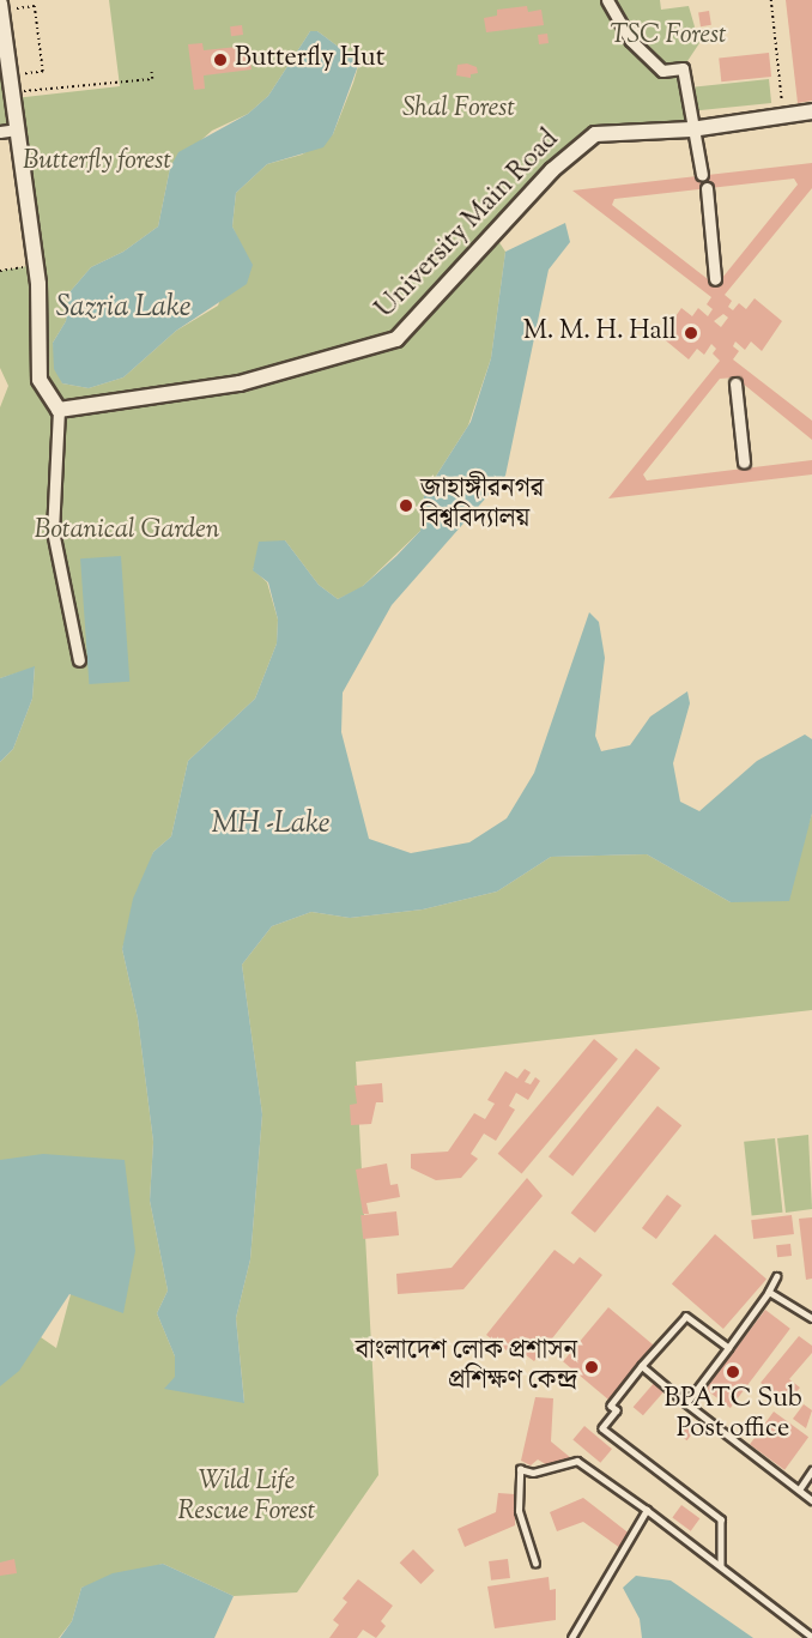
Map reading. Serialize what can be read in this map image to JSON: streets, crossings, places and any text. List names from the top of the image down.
{
  "streets": {
    "street": ["University Main Road"]
  },
  "water": ["Sazria Lake", "MH -Lake"],
  "parks": [
    "TSC Forest",
    "Shal Forest",
    "Butterfly forest",
    "Botanical Garden",
    "Wild Life Rescue Forest"
  ],
  "places": [
    "Butterfly Hut",
    "M. M. H. Hall",
    "জাহাঙ্গীরনগর বিশ্ববিদ্যালয়",
    "বাংলাদেশ লোক প্রশাসন প্রশিক্ষণ কেন্দ্র",
    "BPATC Sub Post office"
  ]
}
